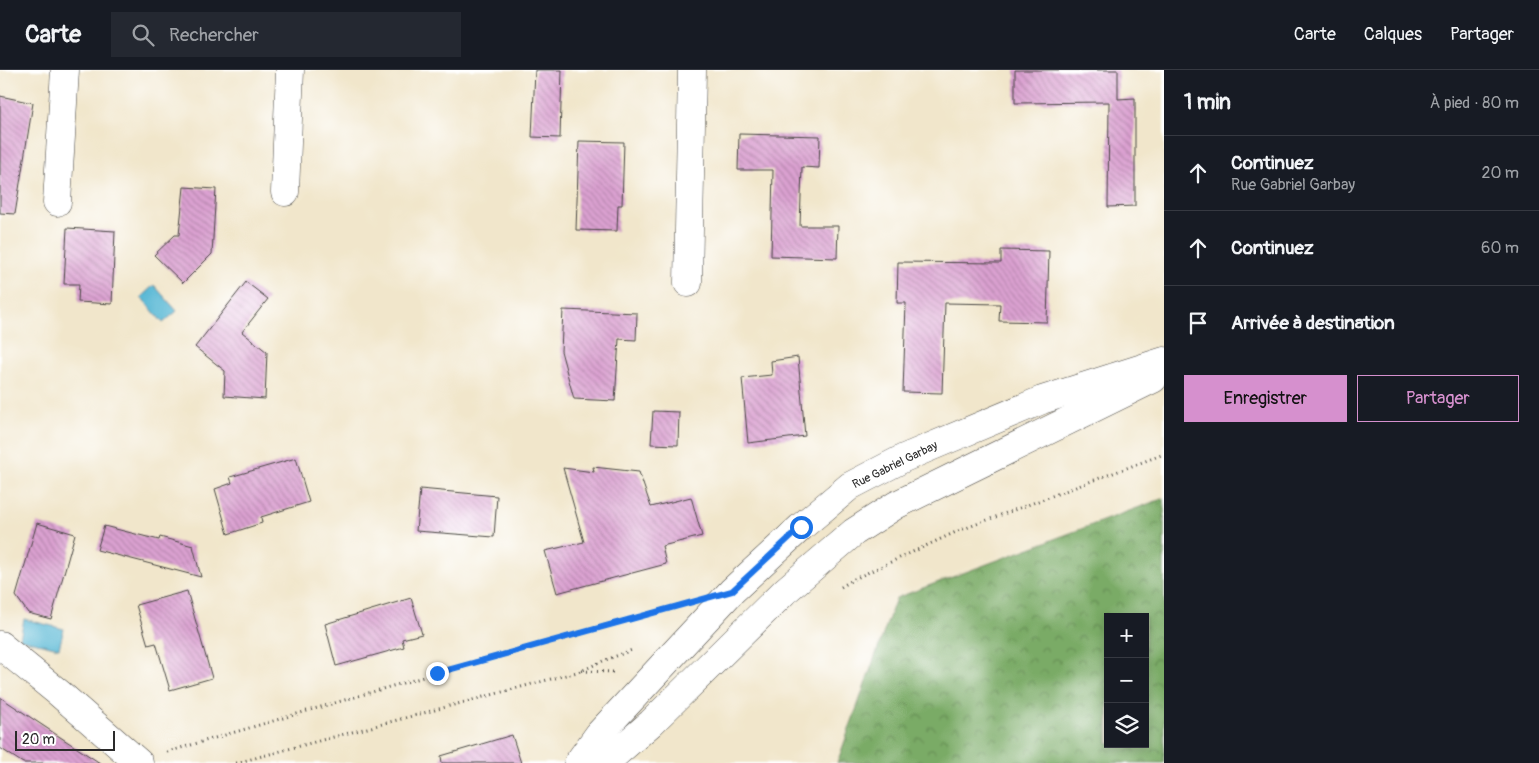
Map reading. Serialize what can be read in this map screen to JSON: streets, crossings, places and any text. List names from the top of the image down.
{
  "streets": {
    "street": ["Rue Gabriel Garbay"]
  },
  "scale_bar": "20 m",
  "page": {
    "header": "Carte",
    "search": "Rechercher",
    "nav": ["Carte", "Calques", "Partager"],
    "heading": ["1 min", "À pied · 80 m"],
    "list": [
      ["Continuez", "Rue Gabriel Garbay", "20 m"],
      ["Continuez", "60 m"],
      "Arrivée à destination"
    ],
    "buttons": ["Enregistrer", "Partager"],
    "map_buttons": ["+", "−"],
    "scale": "20 m"
  }
}
